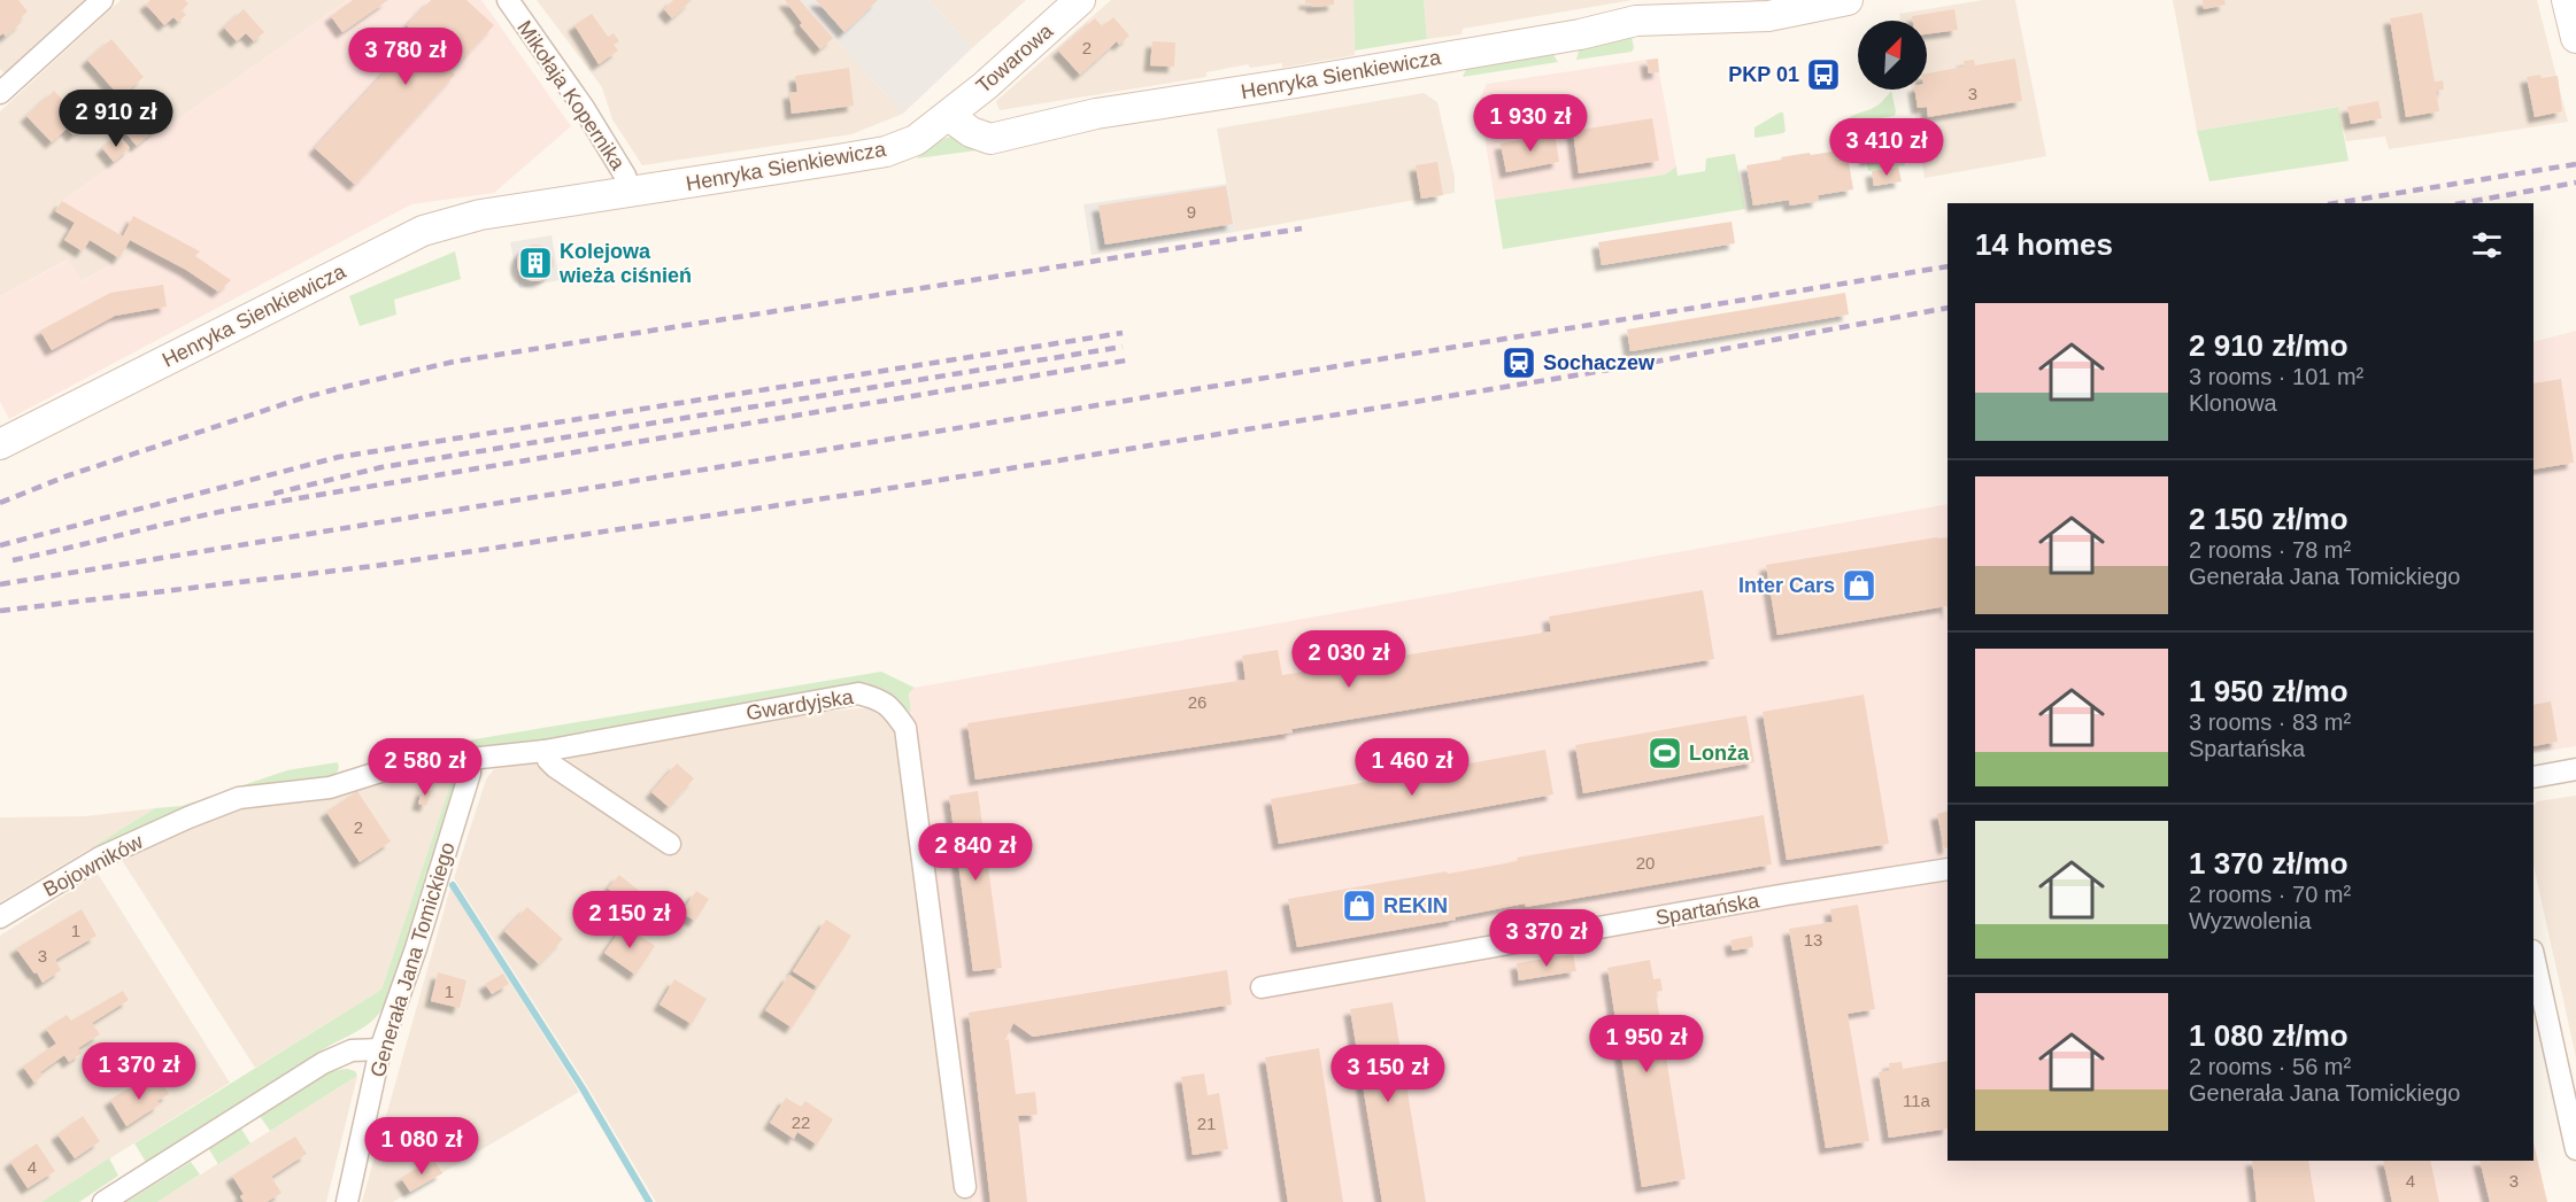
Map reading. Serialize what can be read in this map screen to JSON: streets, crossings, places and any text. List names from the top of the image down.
{
  "streets": {
    "street": [
      "Towarowa",
      "Henryka Sienkiewicza",
      "Mikołaja Kopernika",
      "Gwardyjska",
      "Bojowników",
      "Spartańska",
      "Generała Jana Tomickiego"
    ]
  },
  "crossings": [
    ["Towarowa", "Henryka Sienkiewicza"],
    ["Henryka Sienkiewicza", "Mikołaja Kopernika"],
    ["Gwardyjska", "Bojowników"],
    ["Gwardyjska", "Generała Jana Tomickiego"],
    ["Bojowników", "Generała Jana Tomickiego"]
  ],
  "places": {
    "bus stop": ["PKP 01"],
    "building": ["Kolejowa wieża ciśnień"],
    "station": ["Sochaczew"],
    "shop": ["Inter Cars", "REKIN"],
    "sports": ["Lonża"]
  },
  "house_numbers": [
    "2",
    "3",
    "9",
    "26",
    "2",
    "20",
    "1",
    "13",
    "3",
    "1",
    "11a",
    "22",
    "21",
    "4",
    "4",
    "3"
  ],
  "north": "top right",
  "page": {
    "price": [
      "3 780 zł",
      "2 910 zł",
      "1 930 zł",
      "3 410 zł",
      "2 030 zł",
      "2 580 zł",
      "1 460 zł",
      "2 840 zł",
      "2 150 zł",
      "3 370 zł",
      "1 950 zł",
      "1 370 zł",
      "3 150 zł",
      "1 080 zł"
    ],
    "heading": "14 homes",
    "list": [
      {
        "name": "2 910 zł/mo",
        "note": "3 rooms · 101 m² · Klonowa"
      },
      {
        "name": "2 150 zł/mo",
        "note": "2 rooms · 78 m² · Generała Jana Tomickiego"
      },
      {
        "name": "1 950 zł/mo",
        "note": "3 rooms · 83 m² · Spartańska"
      },
      {
        "name": "1 370 zł/mo",
        "note": "2 rooms · 70 m² · Wyzwolenia"
      },
      {
        "name": "1 080 zł/mo",
        "note": "2 rooms · 56 m² · Generała Jana Tomickiego"
      }
    ]
  }
}
